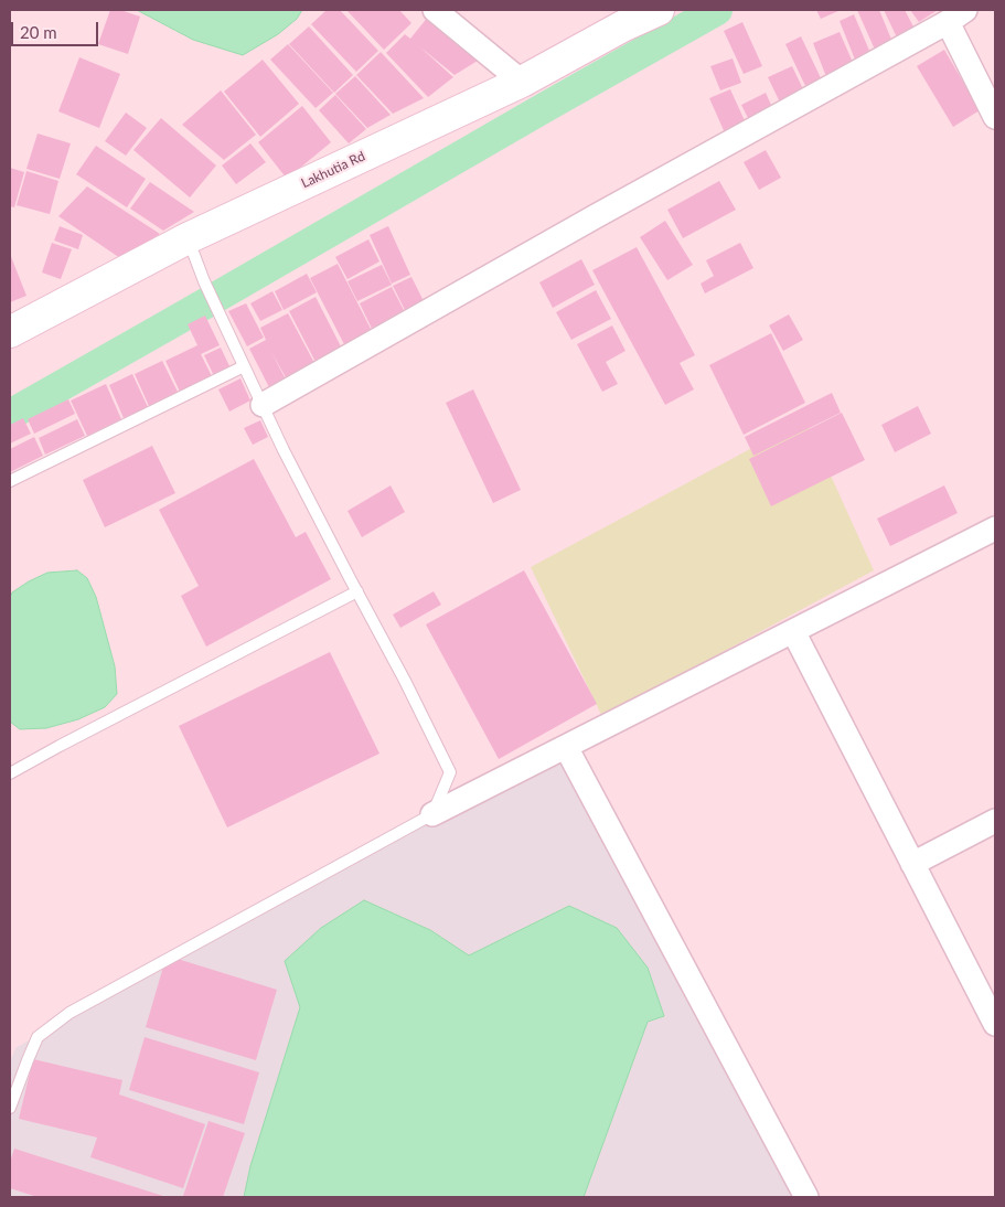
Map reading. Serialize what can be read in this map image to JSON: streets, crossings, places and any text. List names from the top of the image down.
{
  "streets": {
    "street": ["Lakhutia Rd"]
  },
  "scale_bar": "20 m"
}
